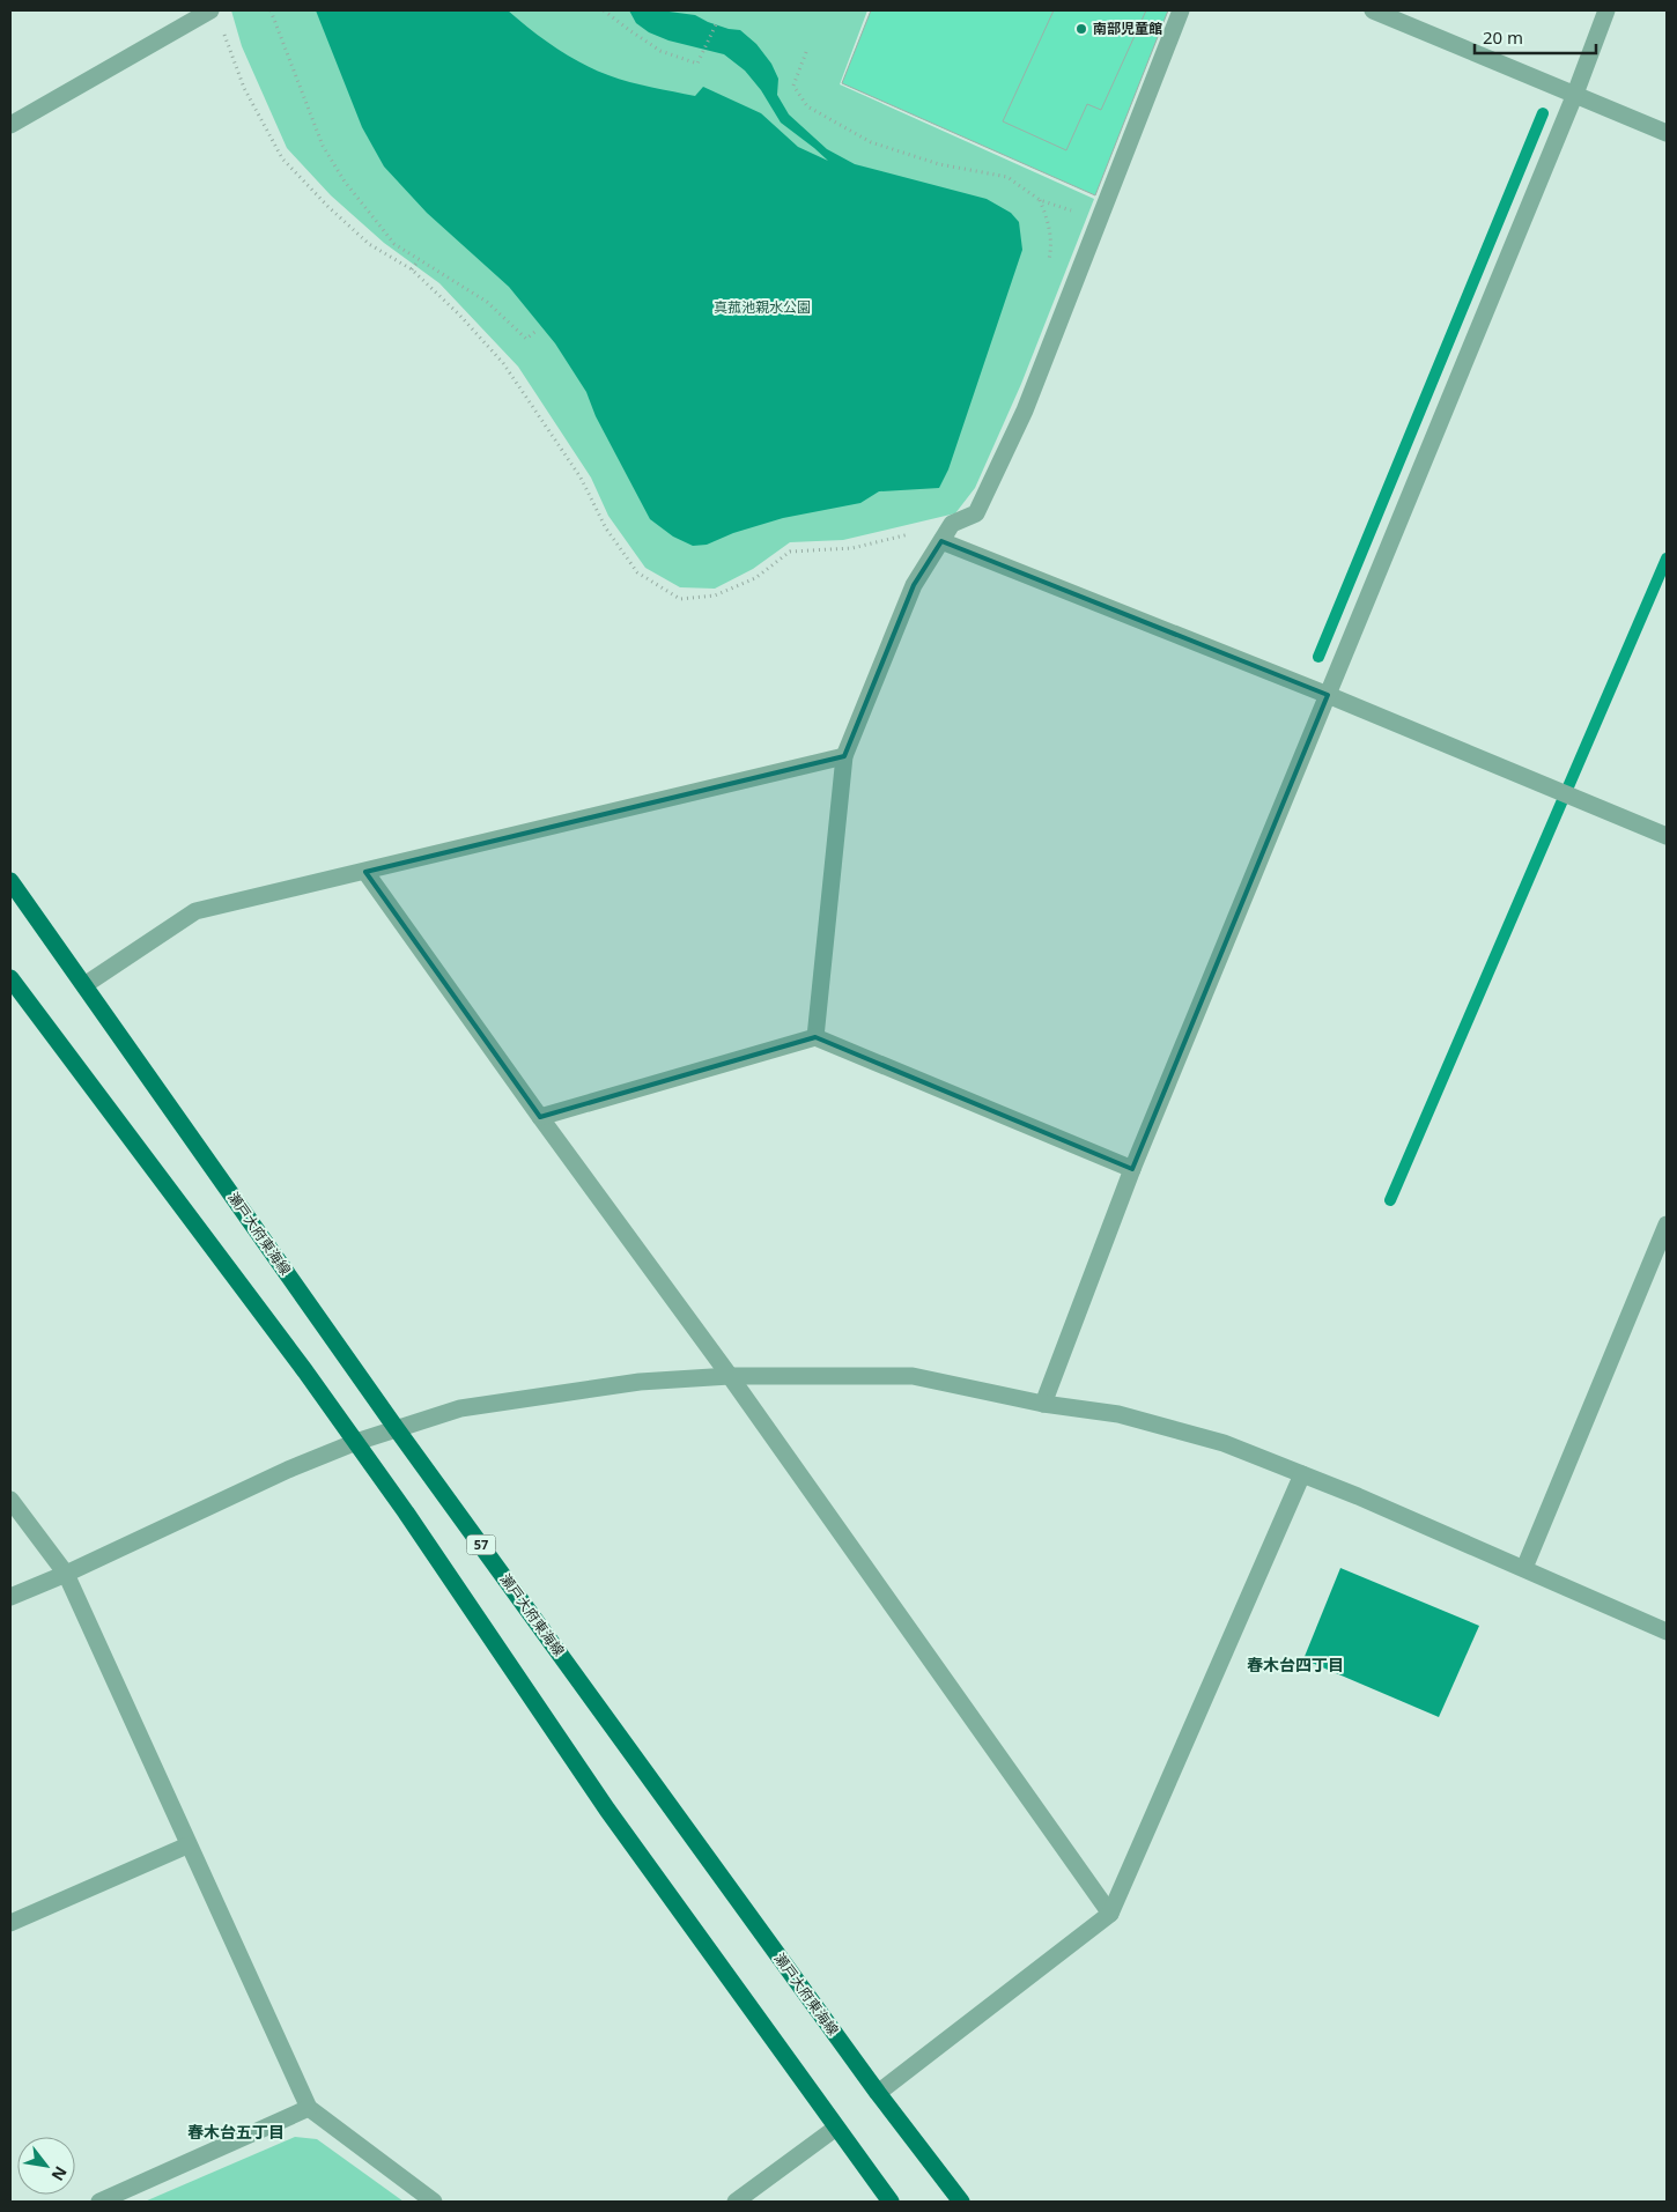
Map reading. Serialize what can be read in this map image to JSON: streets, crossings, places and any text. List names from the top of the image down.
{
  "streets": {
    "main road": ["瀬戸大府東海線", "57"]
  },
  "districts": ["春木台四丁目", "春木台五丁目"],
  "parks": ["真菰池親水公園"],
  "places": ["南部児童館"],
  "scale_bar": "20 m",
  "north": "bottom right"
}
